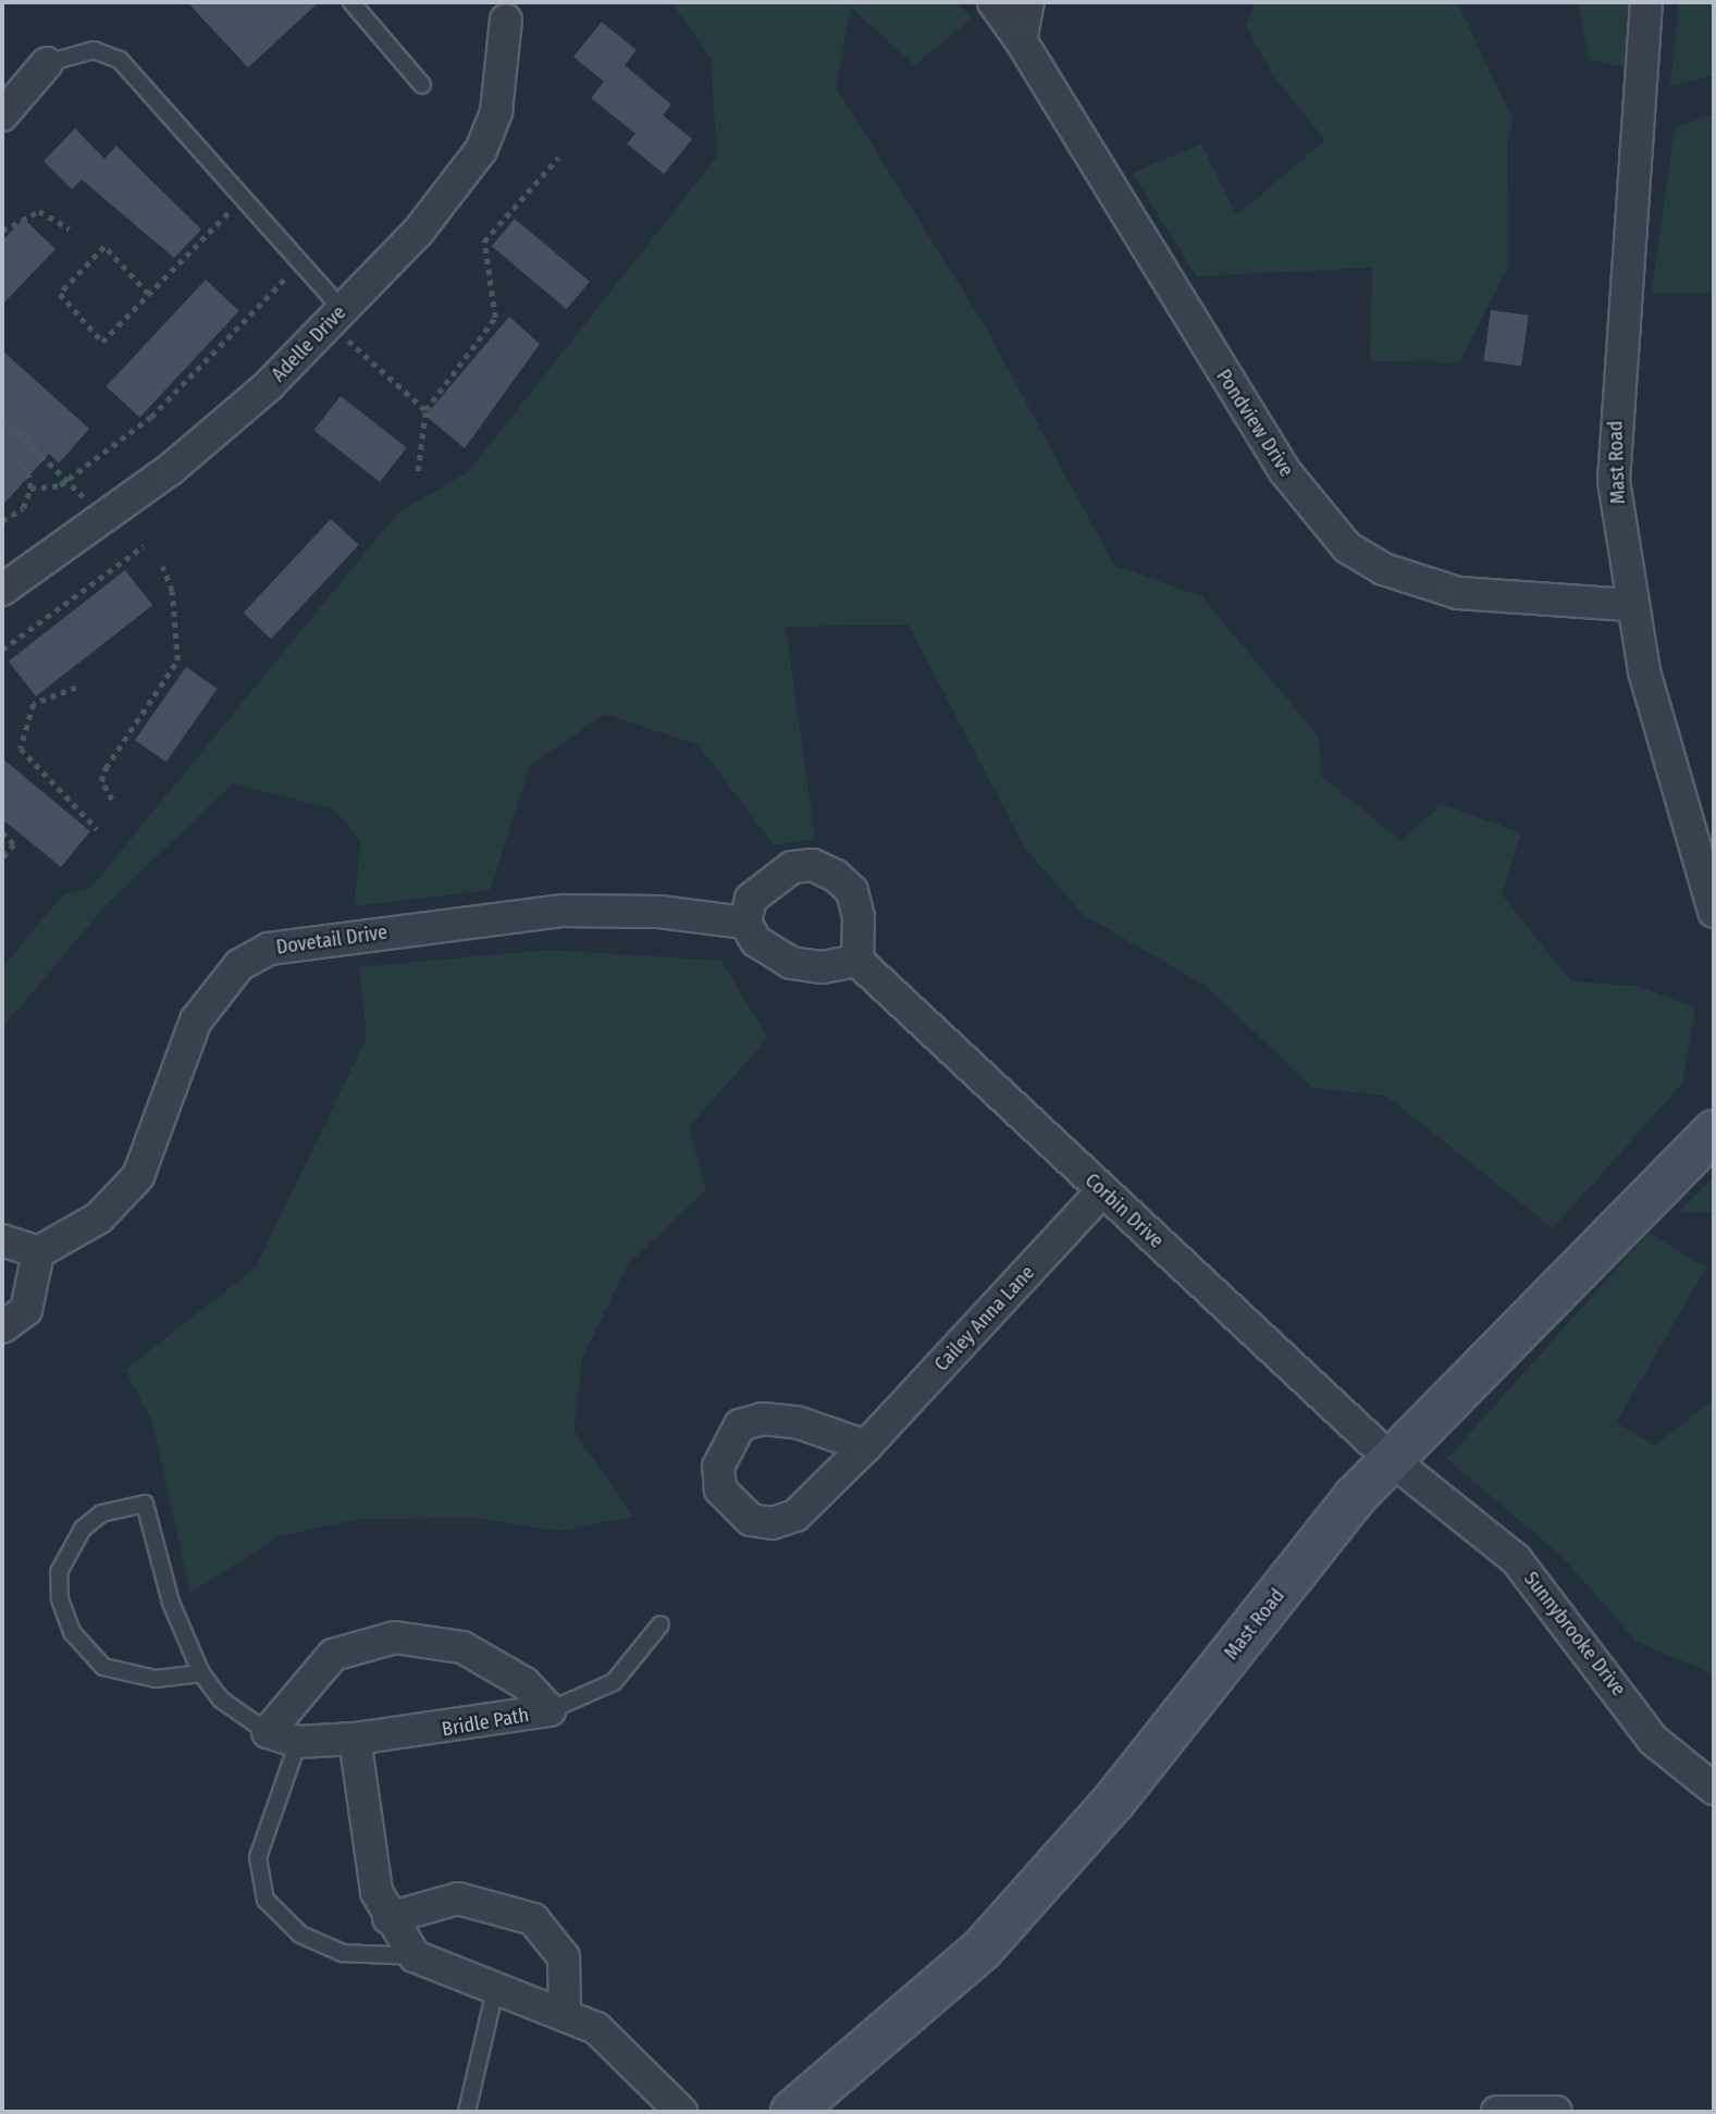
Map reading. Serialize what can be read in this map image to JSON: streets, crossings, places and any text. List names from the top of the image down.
{
  "streets": {
    "street": [
      "Adelle Drive",
      "Pondview Drive",
      "Mast Road",
      "Dovetail Drive",
      "Corbin Drive",
      "Cailey Anna Lane",
      "Sunnybrooke Drive",
      "Bridle Path"
    ]
  },
  "crossings": [
    ["Pondview Drive", "Mast Road"],
    ["Mast Road", "Corbin Drive"],
    ["Mast Road", "Sunnybrooke Drive"],
    ["Dovetail Drive", "Corbin Drive"],
    ["Corbin Drive", "Cailey Anna Lane"],
    ["Corbin Drive", "Sunnybrooke Drive"]
  ]
}
